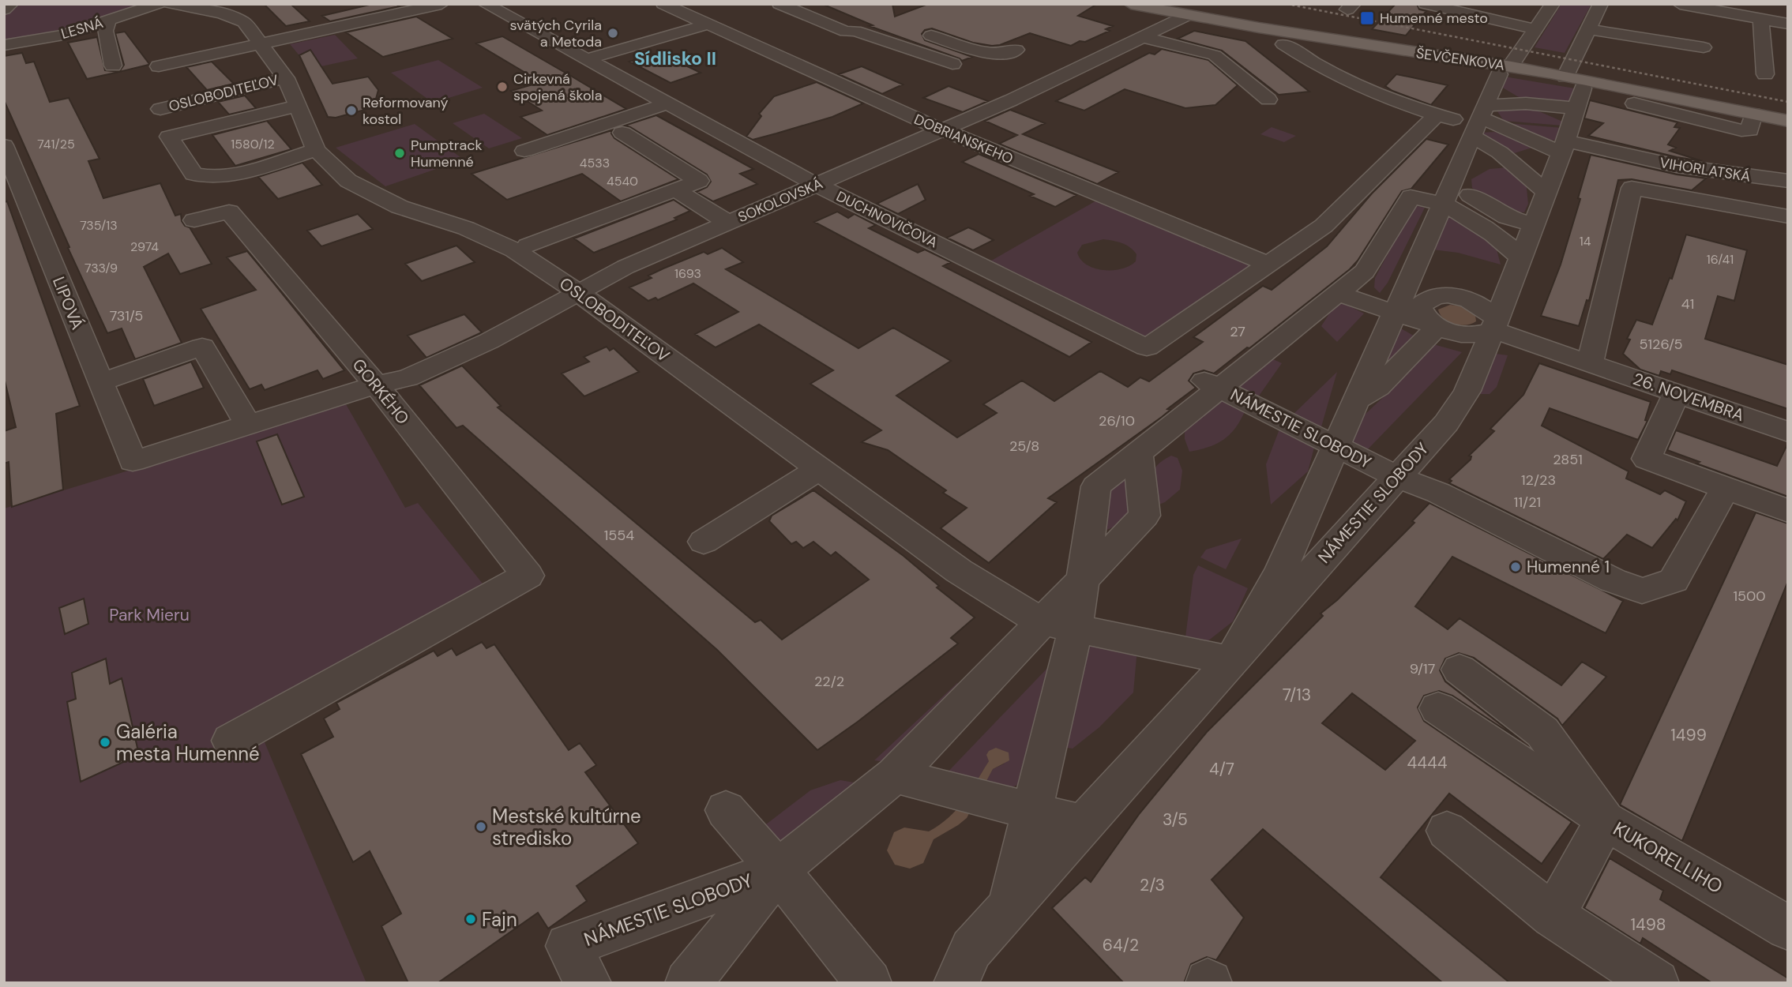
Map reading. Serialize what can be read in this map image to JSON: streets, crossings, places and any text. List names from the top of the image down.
{
  "streets": {
    "main road": ["ŠEVČENKOVA"],
    "street": [
      "LESNÁ",
      "OSLOBODITEĽOV",
      "DOBRIANSKEHO",
      "VIHORLATSKÁ",
      "SOKOLOVSKÁ",
      "DUCHNOVIČOVA",
      "LIPOVÁ",
      "GORKÉHO",
      "26. NOVEMBRA",
      "NÁMESTIE SLOBODY",
      "KUKORELLIHO"
    ]
  },
  "crossings": [
    ["ŠEVČENKOVA", "SOKOLOVSKÁ"],
    ["ŠEVČENKOVA", "NÁMESTIE SLOBODY"],
    ["OSLOBODITEĽOV", "SOKOLOVSKÁ"],
    ["OSLOBODITEĽOV", "NÁMESTIE SLOBODY"],
    ["DOBRIANSKEHO", "SOKOLOVSKÁ"],
    ["DOBRIANSKEHO", "DUCHNOVIČOVA"],
    ["VIHORLATSKÁ", "26. NOVEMBRA"],
    ["VIHORLATSKÁ", "NÁMESTIE SLOBODY"],
    ["SOKOLOVSKÁ", "DUCHNOVIČOVA"],
    ["SOKOLOVSKÁ", "LIPOVÁ"],
    ["SOKOLOVSKÁ", "GORKÉHO"]
  ],
  "districts": ["Sídlisko II"],
  "parks": ["Park Mieru"],
  "places": {
    "transit": ["Humenné mesto"],
    "other": [
      "svätých Cyrila a Metoda",
      "Cirkevná spojená škola",
      "Reformovaný kostol",
      "Pumptrack Humenné",
      "Humenné 1",
      "Galéria mesta Humenné",
      "Mestské kultúrne stredisko",
      "Fajn"
    ]
  },
  "house_numbers": [
    "741/25",
    "1580/12",
    "4533",
    "4540",
    "735/13",
    "14",
    "2974",
    "16/41",
    "733/9",
    "1693",
    "41",
    "731/5",
    "27",
    "5126/5",
    "26/10",
    "25/8",
    "2851",
    "12/23",
    "11/21",
    "1554",
    "1500",
    "9/17",
    "22/2",
    "7/13",
    "1499",
    "4444",
    "4/7",
    "3/5",
    "2/3",
    "1498",
    "64/2"
  ]
}
